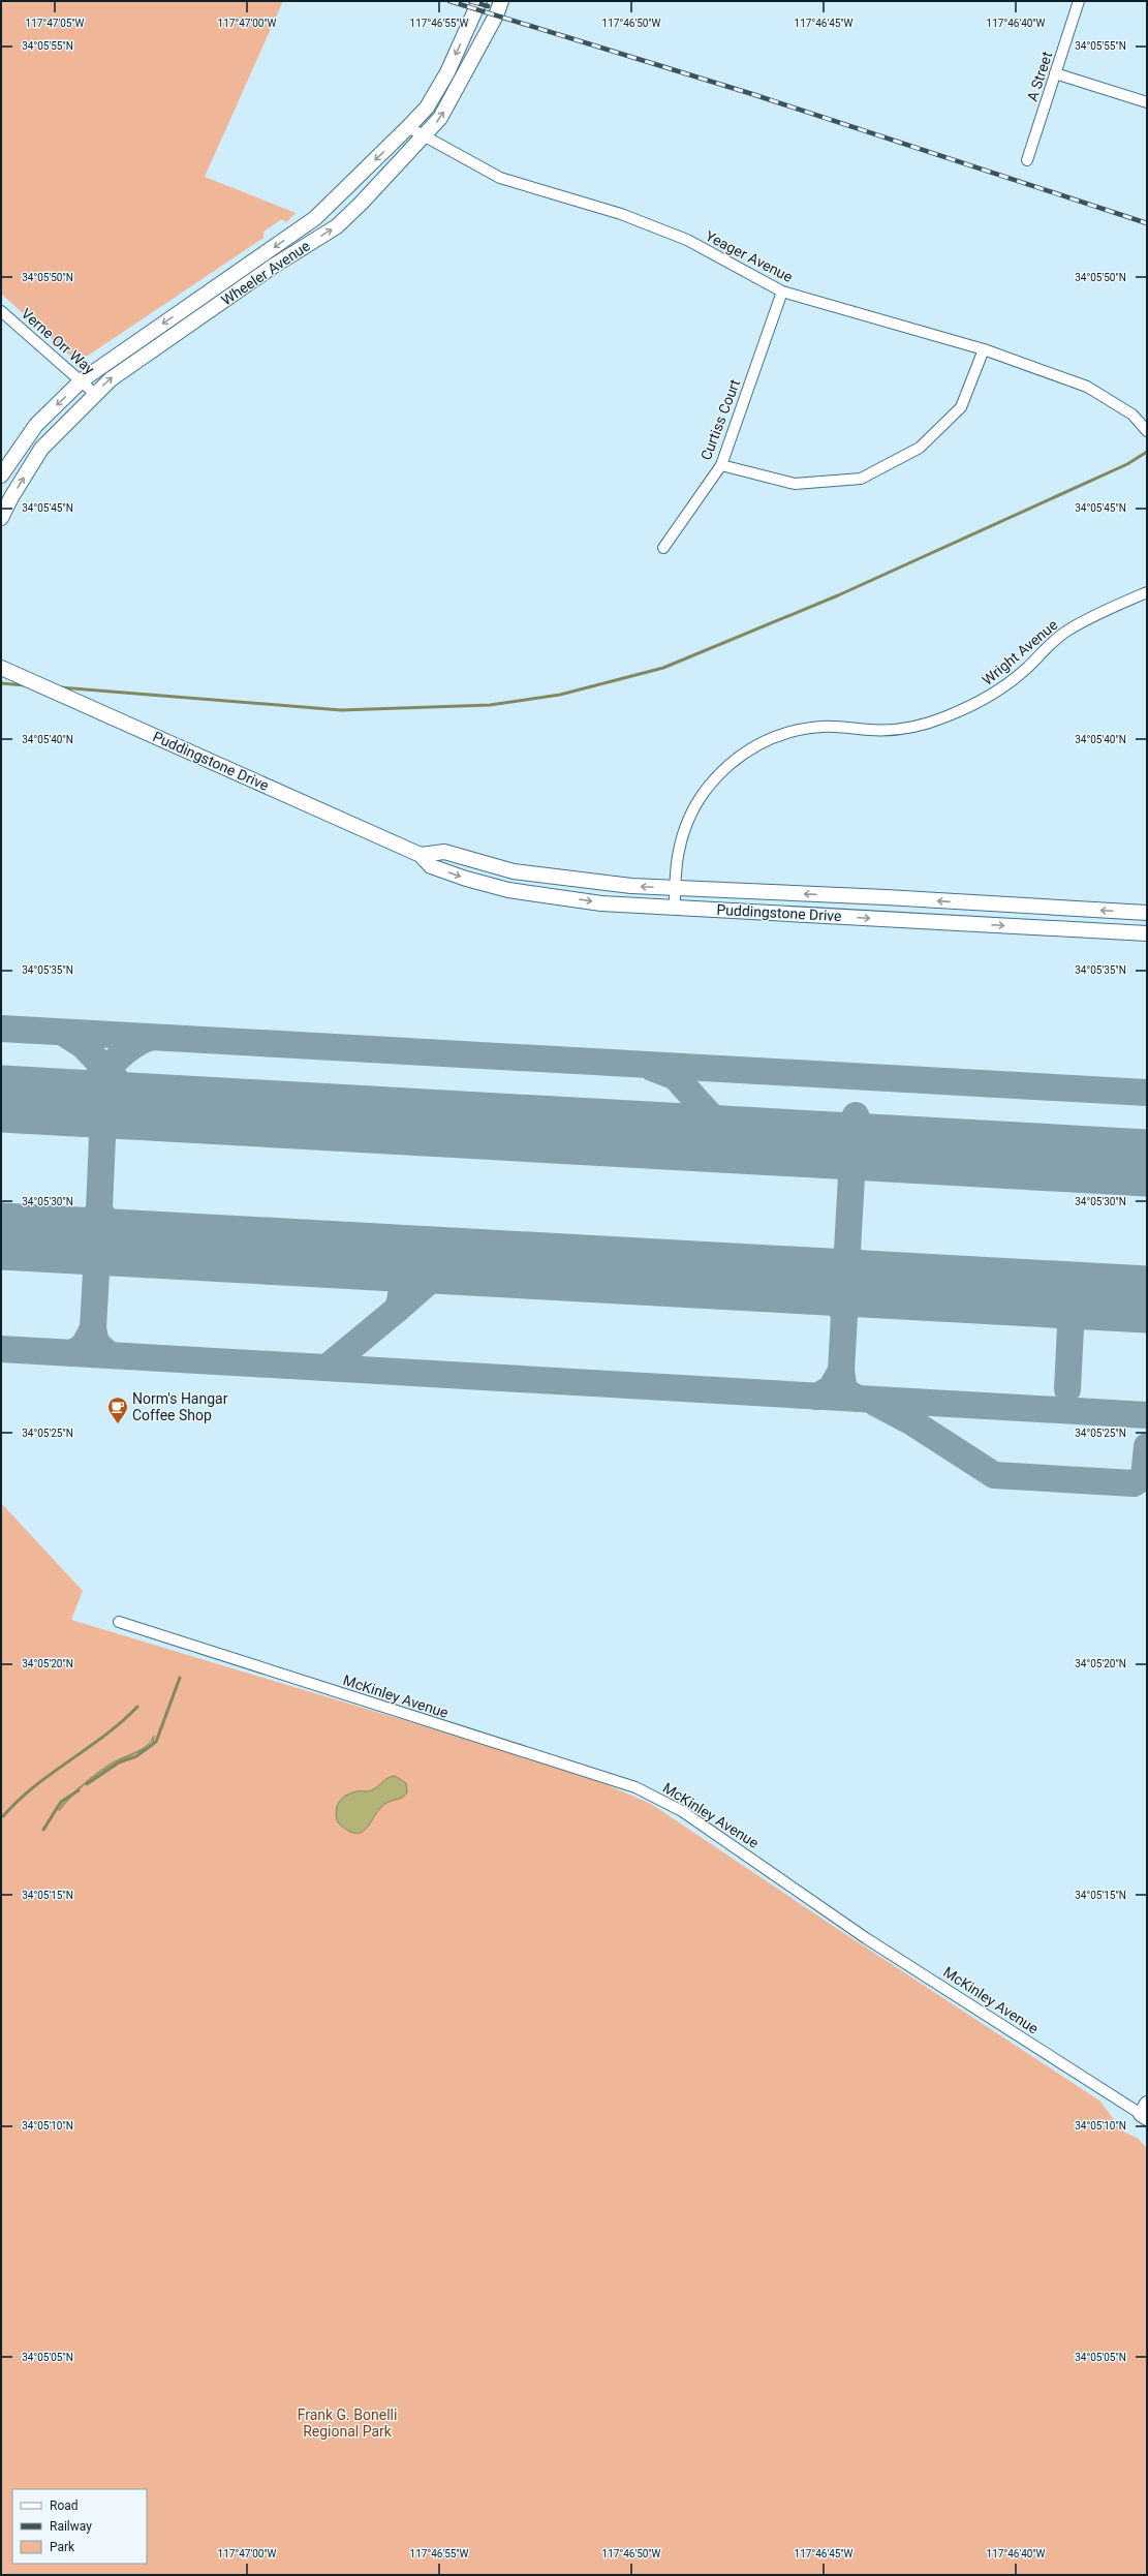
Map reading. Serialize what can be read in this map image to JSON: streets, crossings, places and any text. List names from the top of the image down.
{
  "streets": {
    "street": [
      "A Street",
      "Yeager Avenue",
      "Wheeler Avenue",
      "Verne Orr Way",
      "Curtiss Court",
      "Wright Avenue",
      "Puddingstone Drive",
      "McKinley Avenue"
    ]
  },
  "crossings": [
    ["Yeager Avenue", "Wheeler Avenue"],
    ["Yeager Avenue", "Curtiss Court"],
    ["Wheeler Avenue", "Verne Orr Way"],
    ["Wright Avenue", "Puddingstone Drive"]
  ],
  "parks": ["Frank G. Bonelli Regional Park"],
  "places": {
    "cafe": ["Norm's Hangar Coffee Shop"]
  },
  "legend": ["Road", "Railway", "Park"],
  "coordinates": [
    "117°47'05\"W",
    "117°47'00\"W",
    "117°46'55\"W",
    "117°46'50\"W",
    "117°46'45\"W",
    "117°46'40\"W",
    "34°05'55\"N",
    "34°05'50\"N",
    "34°05'45\"N",
    "34°05'40\"N",
    "34°05'35\"N",
    "34°05'30\"N",
    "34°05'25\"N",
    "34°05'20\"N",
    "34°05'15\"N",
    "34°05'10\"N",
    "34°05'05\"N"
  ]
}
